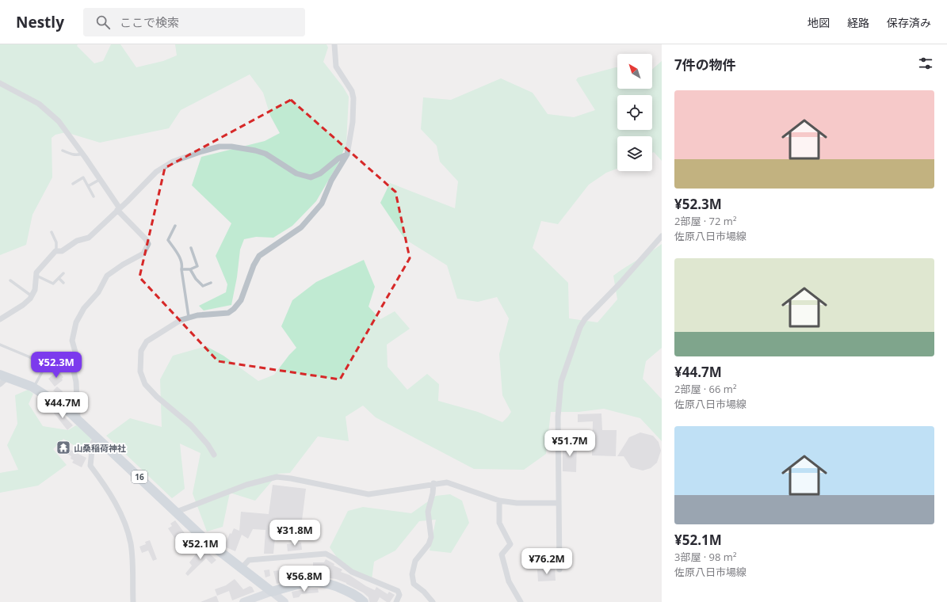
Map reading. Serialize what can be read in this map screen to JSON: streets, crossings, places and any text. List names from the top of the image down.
{
  "streets": {
    "main road": ["16"]
  },
  "places": {
    "temple": ["山桑稲荷神社"]
  },
  "north": "top left",
  "page": {
    "header": "Nestly",
    "search": "ここで検索",
    "nav": ["地図", "経路", "保存済み"],
    "heading": "7件の物件",
    "list": [
      {
        "name": "¥52.3M",
        "note": "2部屋 · 72 m² · 佐原八日市場線"
      },
      {
        "name": "¥44.7M",
        "note": "2部屋 · 66 m² · 佐原八日市場線"
      },
      {
        "name": "¥52.1M",
        "note": "3部屋 · 98 m² · 佐原八日市場線"
      }
    ],
    "price": [
      "¥52.3M",
      "¥44.7M",
      "¥51.7M",
      "¥31.8M",
      "¥52.1M",
      "¥76.2M",
      "¥56.8M"
    ]
  }
}
